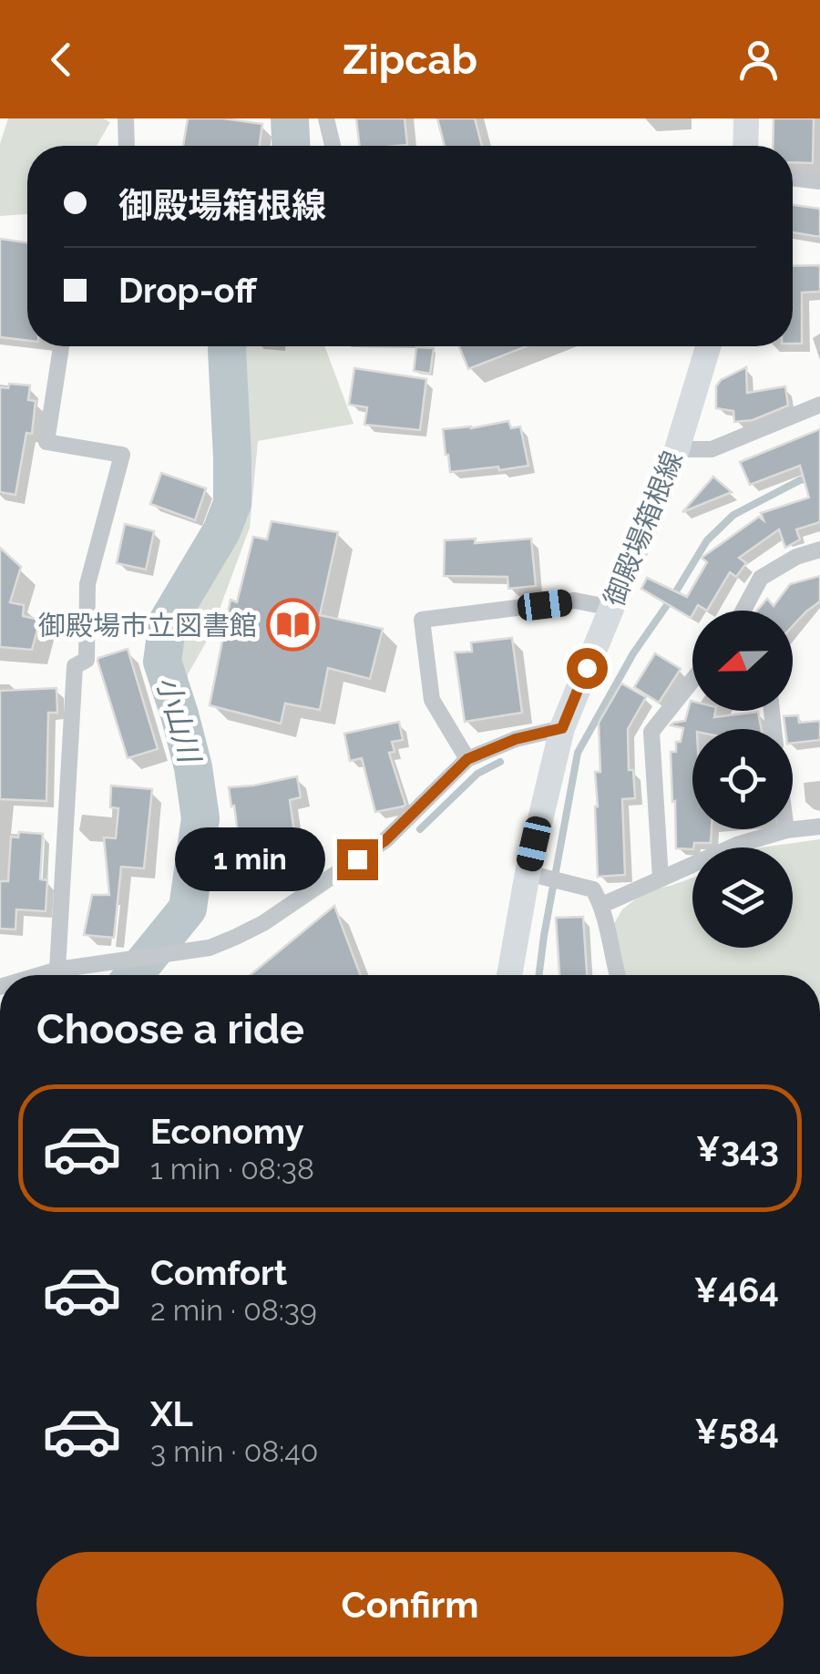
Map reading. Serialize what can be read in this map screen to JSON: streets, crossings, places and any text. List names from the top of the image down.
{
  "streets": {
    "main road": ["御殿場箱根線"]
  },
  "water": ["小山川"],
  "places": {
    "library": ["御殿場市立図書館"]
  },
  "north": "left",
  "page": {
    "header": "Zipcab",
    "banner": ["御殿場箱根線", "Drop-off"],
    "bubble": "1 min",
    "heading": "Choose a ride",
    "list": [
      {
        "name": "Economy",
        "note": "1 min · 08:38",
        "value": "¥343"
      },
      {
        "name": "Comfort",
        "note": "2 min · 08:39",
        "value": "¥464"
      },
      {
        "name": "XL",
        "note": "3 min · 08:40",
        "value": "¥584"
      }
    ],
    "buttons": "Confirm"
  }
}
